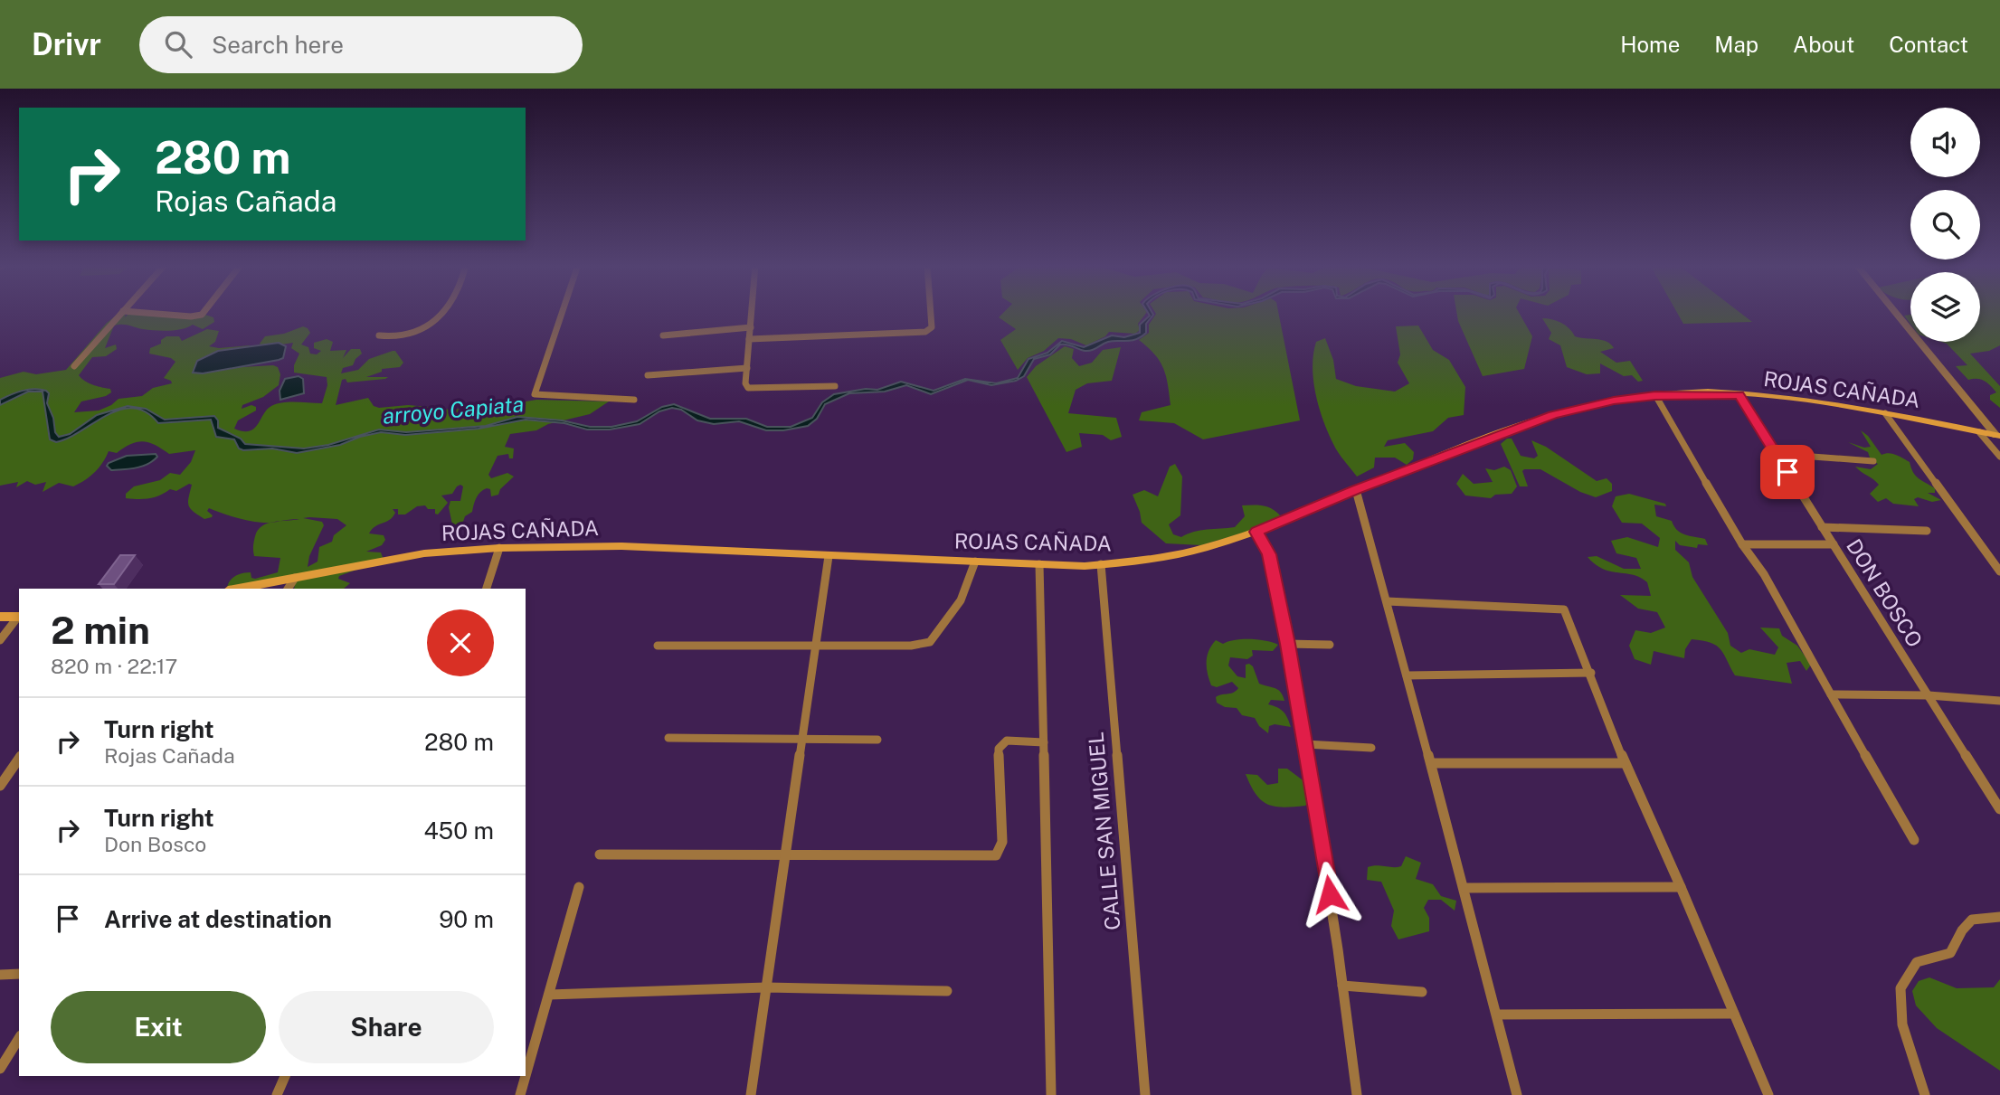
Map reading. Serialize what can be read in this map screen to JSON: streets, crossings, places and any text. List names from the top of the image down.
{
  "streets": {
    "main road": ["ROJAS CAÑADA"],
    "street": ["DON BOSCO", "CALLE SAN MIGUEL"]
  },
  "crossings": [
    ["ROJAS CAÑADA", "DON BOSCO"],
    ["ROJAS CAÑADA", "CALLE SAN MIGUEL"]
  ],
  "water": ["arroyo Capiata"],
  "page": {
    "header": "Drivr",
    "search": "Search here",
    "nav": [
      "Home",
      "Map",
      "About",
      "Contact"
    ],
    "turn": ["280 m", "Rojas Cañada"],
    "heading": ["2 min", "820 m · 22:17"],
    "list": [
      {
        "name": "Turn right",
        "note": "Rojas Cañada",
        "value": "280 m"
      },
      {
        "name": "Turn right",
        "note": "Don Bosco",
        "value": "450 m"
      },
      {
        "name": "Arrive at destination",
        "value": "90 m"
      }
    ],
    "buttons": ["Exit", "Share"]
  }
}
